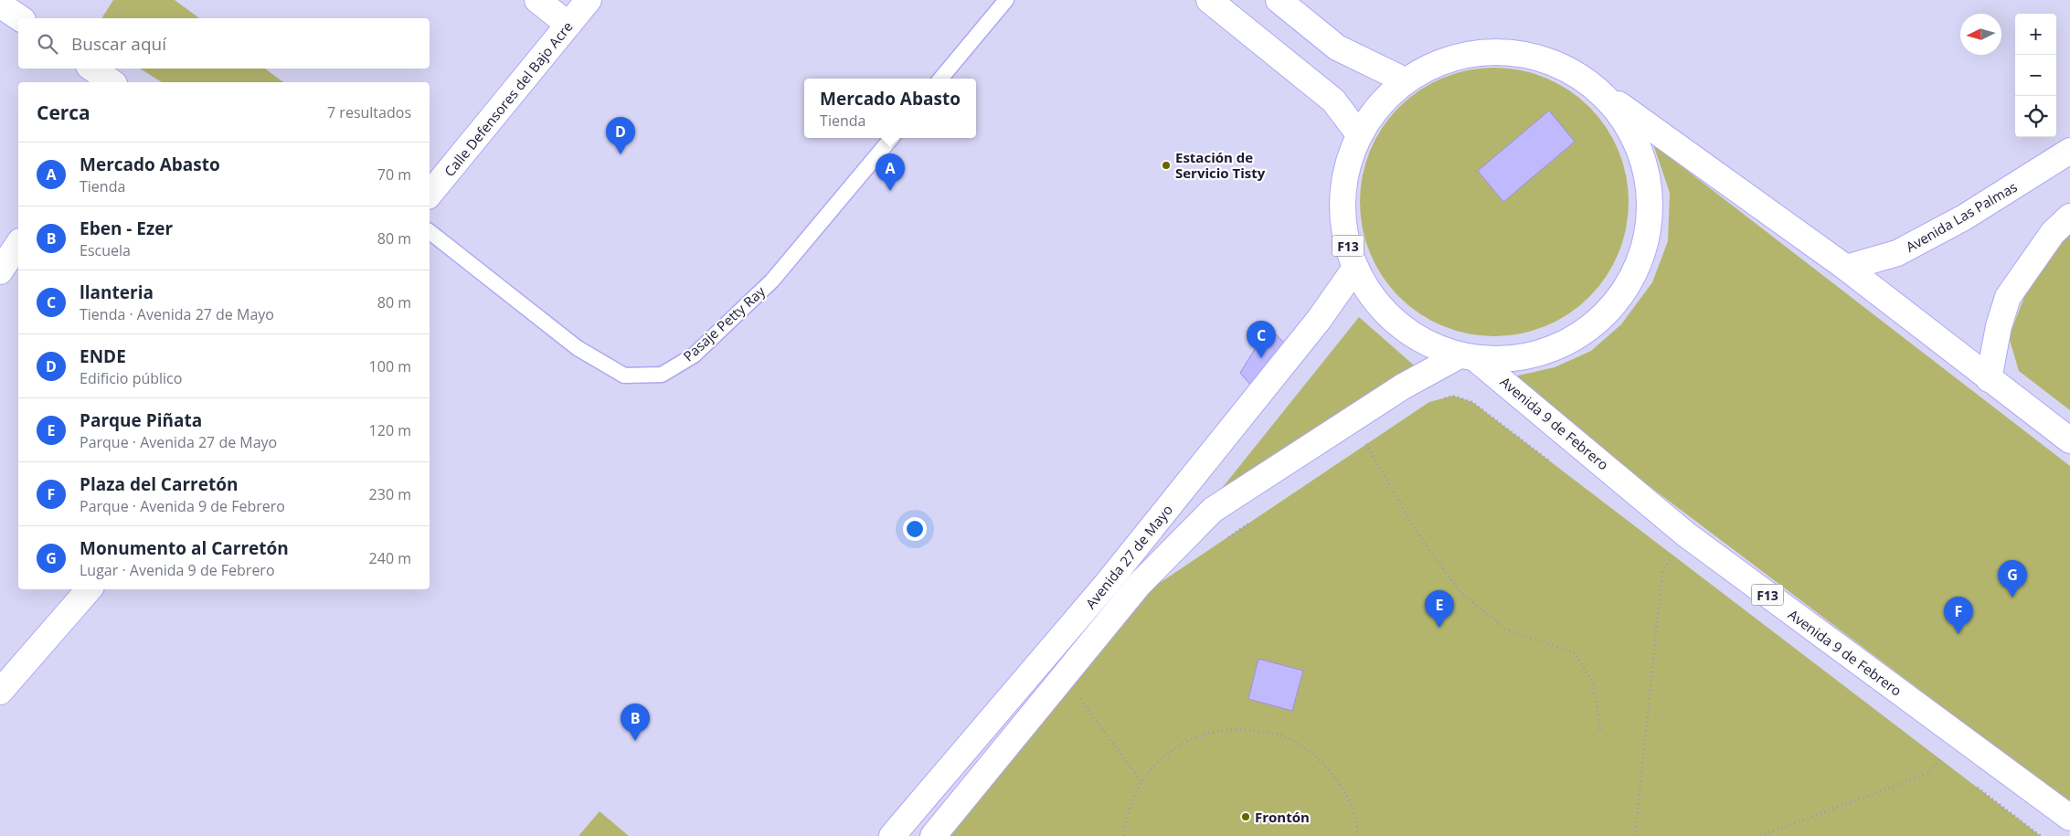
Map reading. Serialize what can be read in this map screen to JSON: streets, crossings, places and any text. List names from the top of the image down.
{
  "streets": {
    "main road": [
      "Calle Defensores del Bajo Acre",
      "Avenida Las Palmas",
      "F13",
      "Avenida 9 de Febrero",
      "Avenida 27 de Mayo"
    ],
    "lane": ["Pasaje Petty Ray"]
  },
  "crossings": [
    ["Avenida Las Palmas", "F13"],
    ["F13", "Avenida 9 de Febrero"],
    ["F13", "Avenida 27 de Mayo"],
    ["Avenida 9 de Febrero", "Avenida 27 de Mayo"]
  ],
  "places": ["Estación de Servicio Tisty", "Frontón"],
  "north": "left",
  "page": {
    "map_buttons": ["+", "−"],
    "search": "Buscar aquí",
    "popup": ["Mercado Abasto", "Tienda"],
    "heading": ["Cerca", "7 resultados"],
    "pins": [
      "D",
      "A",
      "C",
      "G",
      "E",
      "F",
      "B"
    ],
    "list": [
      {
        "mark": "A",
        "name": "Mercado Abasto",
        "note": "Tienda",
        "value": "70 m"
      },
      {
        "mark": "B",
        "name": "Eben - Ezer",
        "note": "Escuela",
        "value": "80 m"
      },
      {
        "mark": "C",
        "name": "llanteria",
        "note": "Tienda · Avenida 27 de Mayo",
        "value": "80 m"
      },
      {
        "mark": "D",
        "name": "ENDE",
        "note": "Edificio público",
        "value": "100 m"
      },
      {
        "mark": "E",
        "name": "Parque Piñata",
        "note": "Parque · Avenida 27 de Mayo",
        "value": "120 m"
      },
      {
        "mark": "F",
        "name": "Plaza del Carretón",
        "note": "Parque · Avenida 9 de Febrero",
        "value": "230 m"
      },
      {
        "mark": "G",
        "name": "Monumento al Carretón",
        "note": "Lugar · Avenida 9 de Febrero",
        "value": "240 m"
      }
    ]
  }
}
